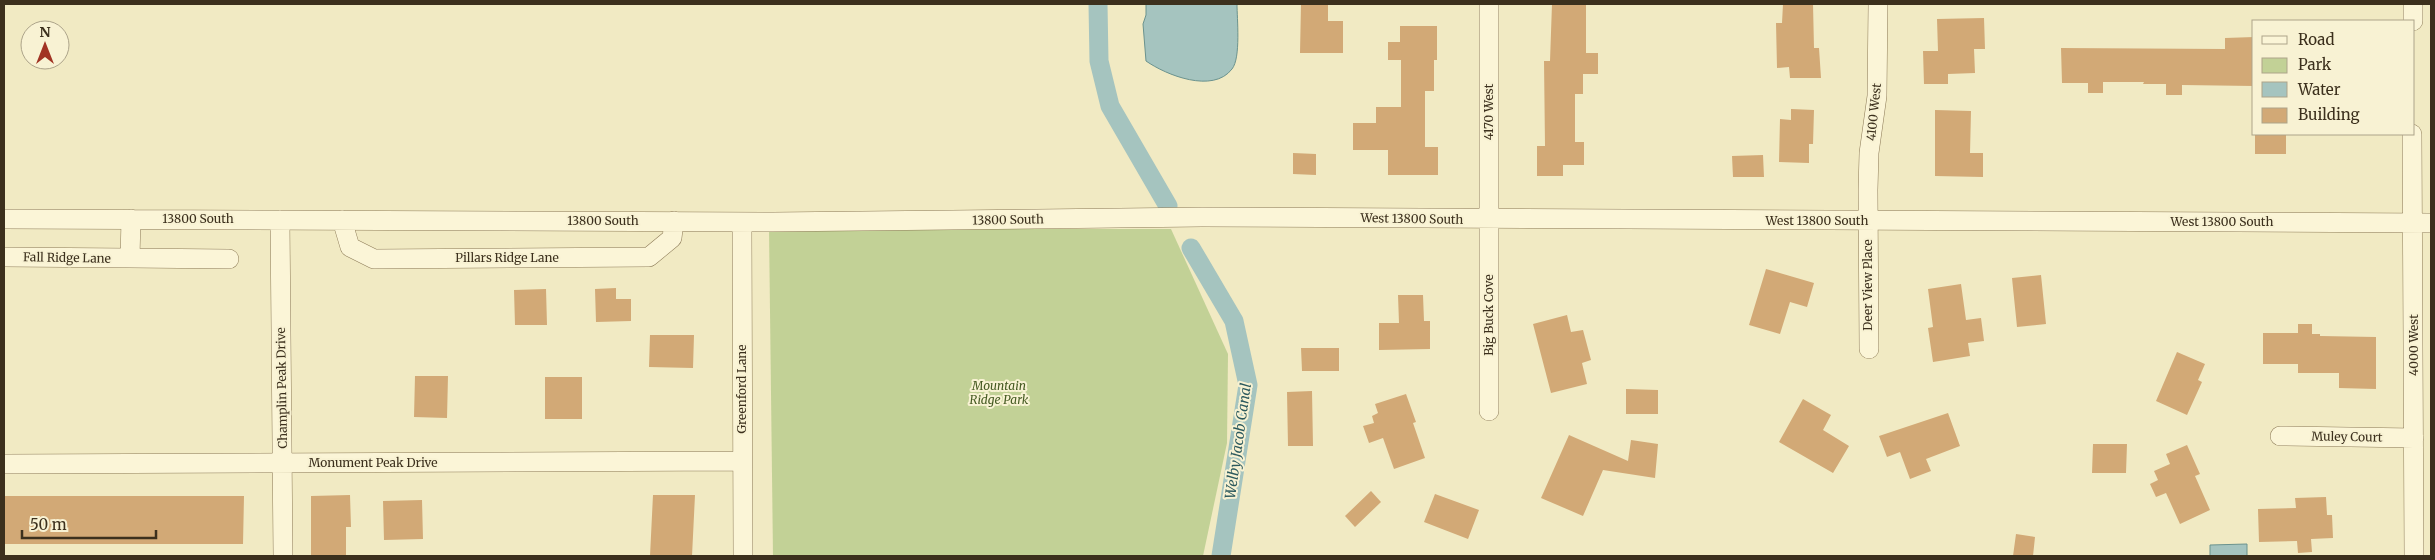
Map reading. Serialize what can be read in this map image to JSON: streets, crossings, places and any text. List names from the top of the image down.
{
  "streets": {
    "street": [
      "4170 West",
      "4100 West",
      "13800 South",
      "West 13800 South",
      "Fall Ridge Lane",
      "Pillars Ridge Lane",
      "Deer View Place",
      "Big Buck Cove",
      "4000 West",
      "Champlin Peak Drive",
      "Greenford Lane",
      "Muley Court",
      "Monument Peak Drive"
    ]
  },
  "crossings": [
    ["4170 West", "West 13800 South"],
    ["4170 West", "Big Buck Cove"],
    ["4100 West", "West 13800 South"],
    ["4100 West", "Deer View Place"],
    ["13800 South", "West 13800 South"],
    ["13800 South", "Pillars Ridge Lane"],
    ["13800 South", "Champlin Peak Drive"],
    ["13800 South", "Greenford Lane"],
    ["West 13800 South", "Deer View Place"],
    ["West 13800 South", "Big Buck Cove"],
    ["West 13800 South", "4000 West"],
    ["4000 West", "Muley Court"],
    ["Champlin Peak Drive", "Monument Peak Drive"],
    ["Greenford Lane", "Monument Peak Drive"]
  ],
  "water": ["Welby Jacob Canal"],
  "parks": ["Mountain Ridge Park"],
  "legend": [
    "Road",
    "Park",
    "Water",
    "Building"
  ],
  "scale_bar": "50 m",
  "north": "top"
}
